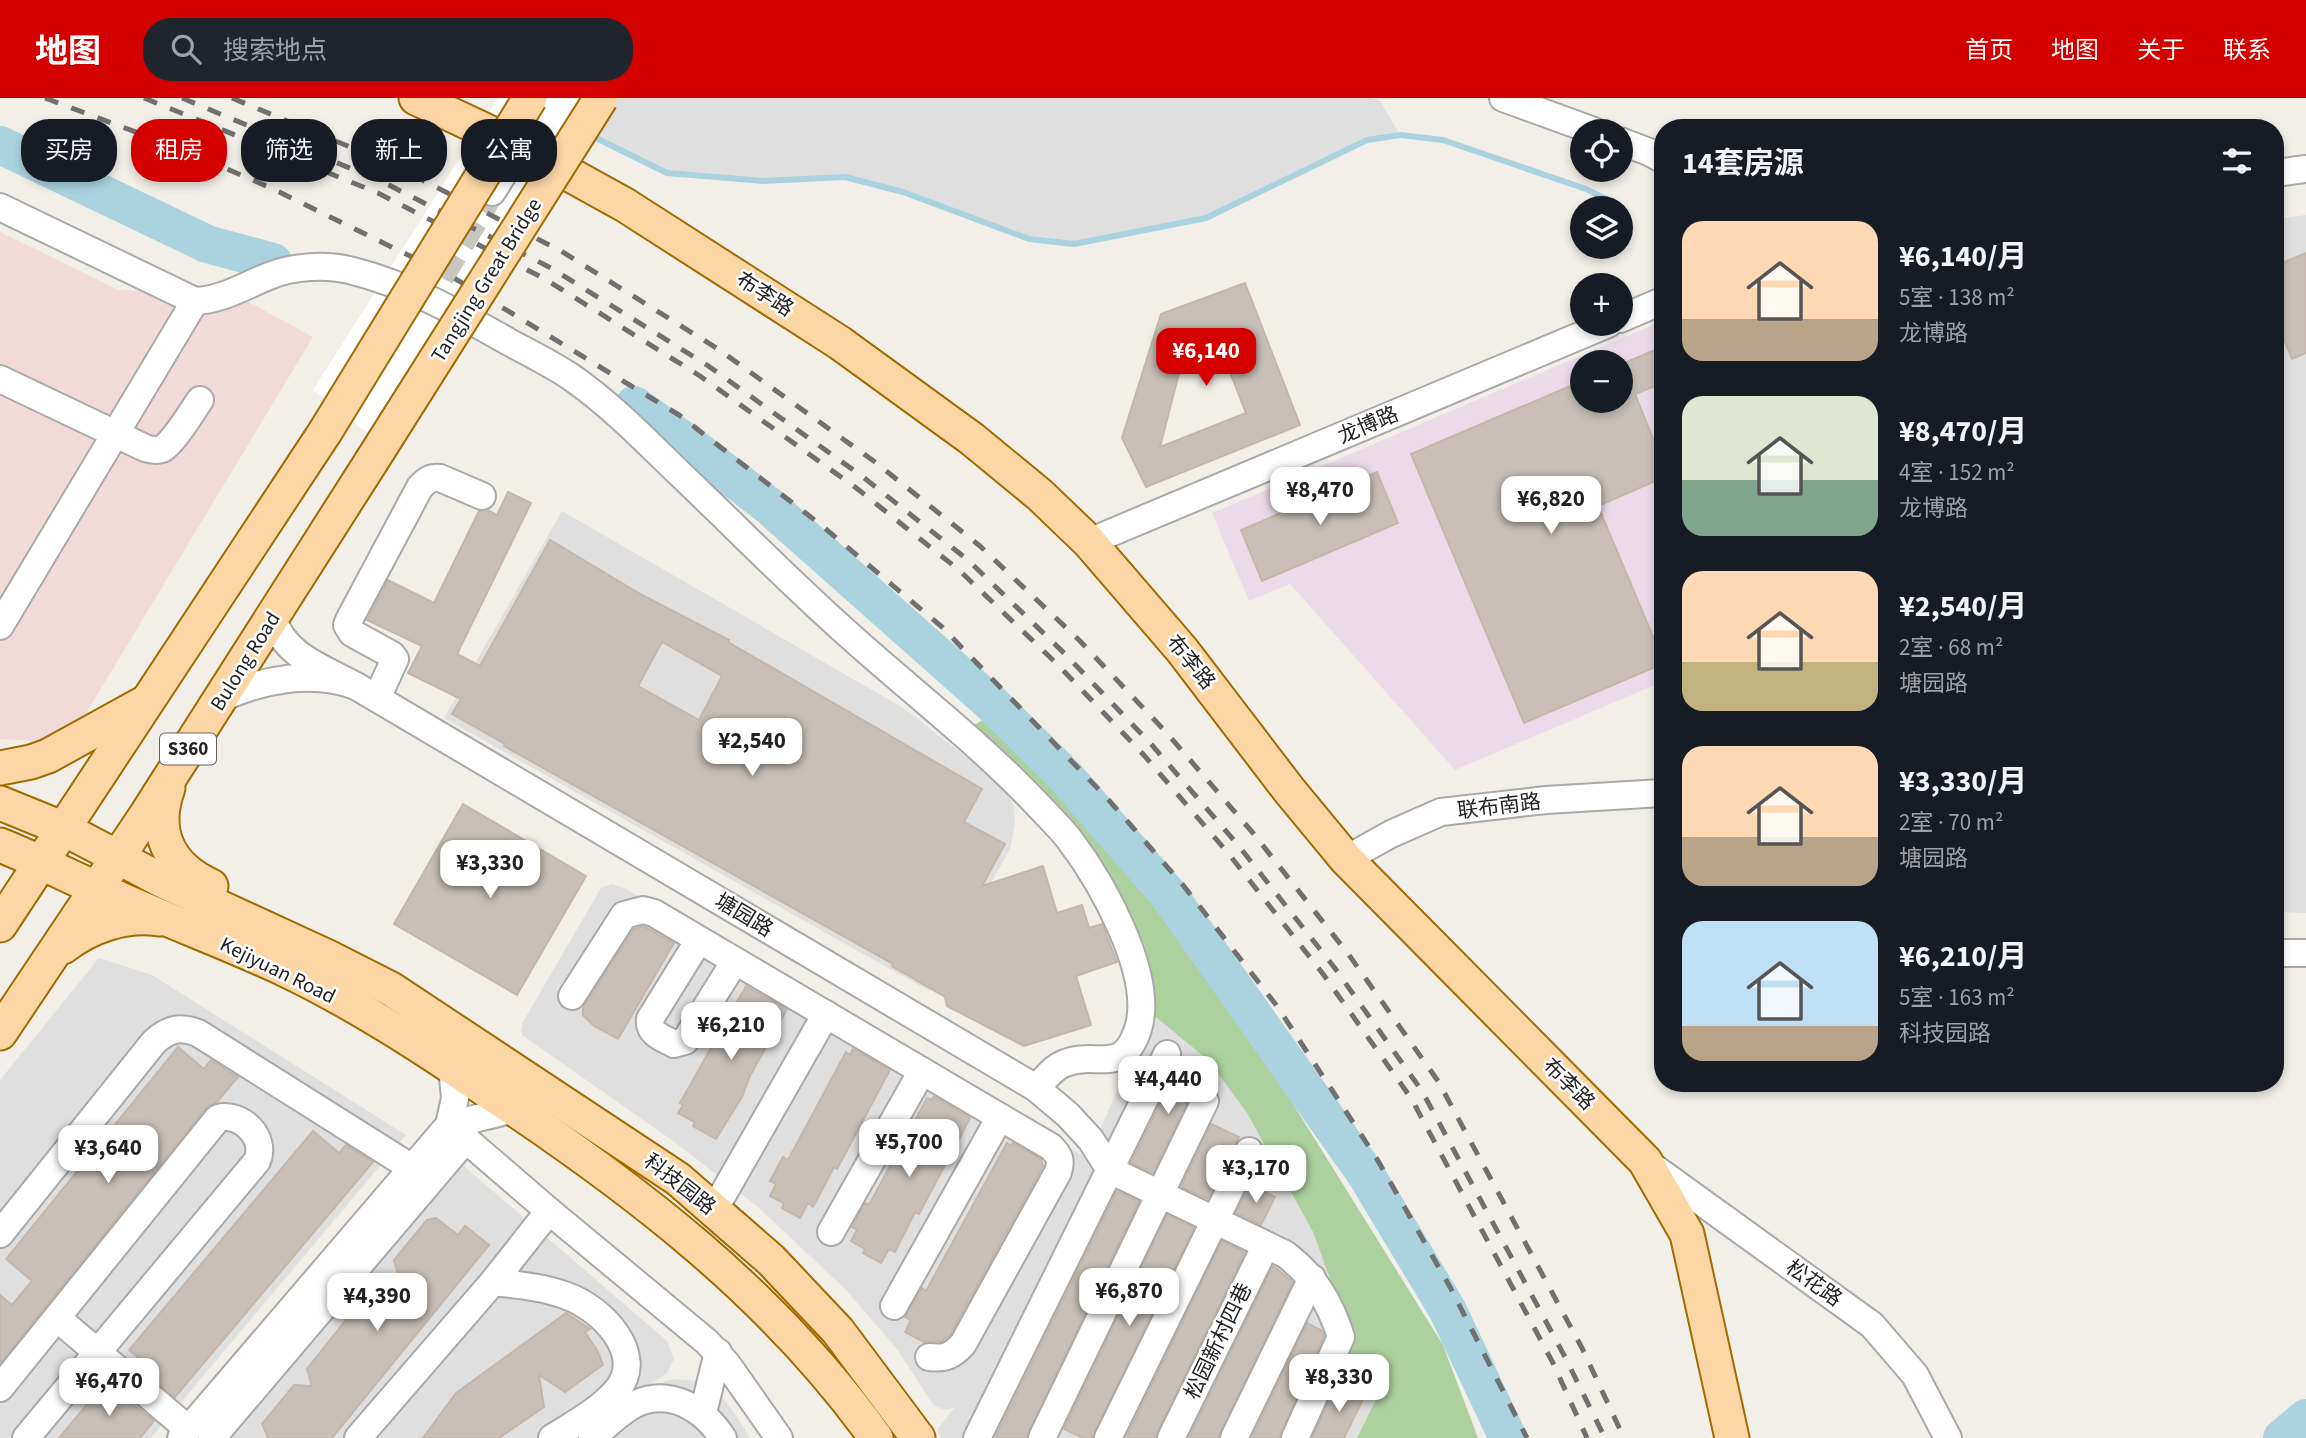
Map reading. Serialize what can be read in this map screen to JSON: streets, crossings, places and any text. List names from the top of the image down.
{
  "streets": {
    "main road": [
      "Tangjing Great Bridge",
      "布李路",
      "Bulong Road",
      "S360",
      "Kejiyuan Road",
      "科技园路"
    ],
    "street": [
      "龙博路",
      "联布南路",
      "塘园路",
      "松花路",
      "松园新村四巷"
    ]
  },
  "crossings": [
    ["Tangjing Great Bridge", "Bulong Road"],
    ["布李路", "龙博路"],
    ["布李路", "联布南路"],
    ["布李路", "松花路"],
    ["Bulong Road", "塘园路"],
    ["Bulong Road", "Kejiyuan Road"],
    ["S360", "Kejiyuan Road"],
    ["Kejiyuan Road", "科技园路"]
  ],
  "page": {
    "header": "地图",
    "search": "搜索地点",
    "nav": [
      "首页",
      "地图",
      "关于",
      "联系"
    ],
    "map_buttons": ["+", "−"],
    "chip": [
      "买房",
      "租房",
      "筛选",
      "新上",
      "公寓"
    ],
    "heading": "14套房源",
    "list": [
      {
        "name": "¥6,140/月",
        "note": "5室 · 138 m² · 龙博路"
      },
      {
        "name": "¥8,470/月",
        "note": "4室 · 152 m² · 龙博路"
      },
      {
        "name": "¥2,540/月",
        "note": "2室 · 68 m² · 塘园路"
      },
      {
        "name": "¥3,330/月",
        "note": "2室 · 70 m² · 塘园路"
      },
      {
        "name": "¥6,210/月",
        "note": "5室 · 163 m² · 科技园路"
      }
    ],
    "price": [
      "¥6,140",
      "¥8,470",
      "¥6,820",
      "¥2,540",
      "¥3,330",
      "¥6,210",
      "¥4,440",
      "¥5,700",
      "¥3,640",
      "¥3,170",
      "¥6,870",
      "¥4,390",
      "¥8,330",
      "¥6,470"
    ]
  }
}
